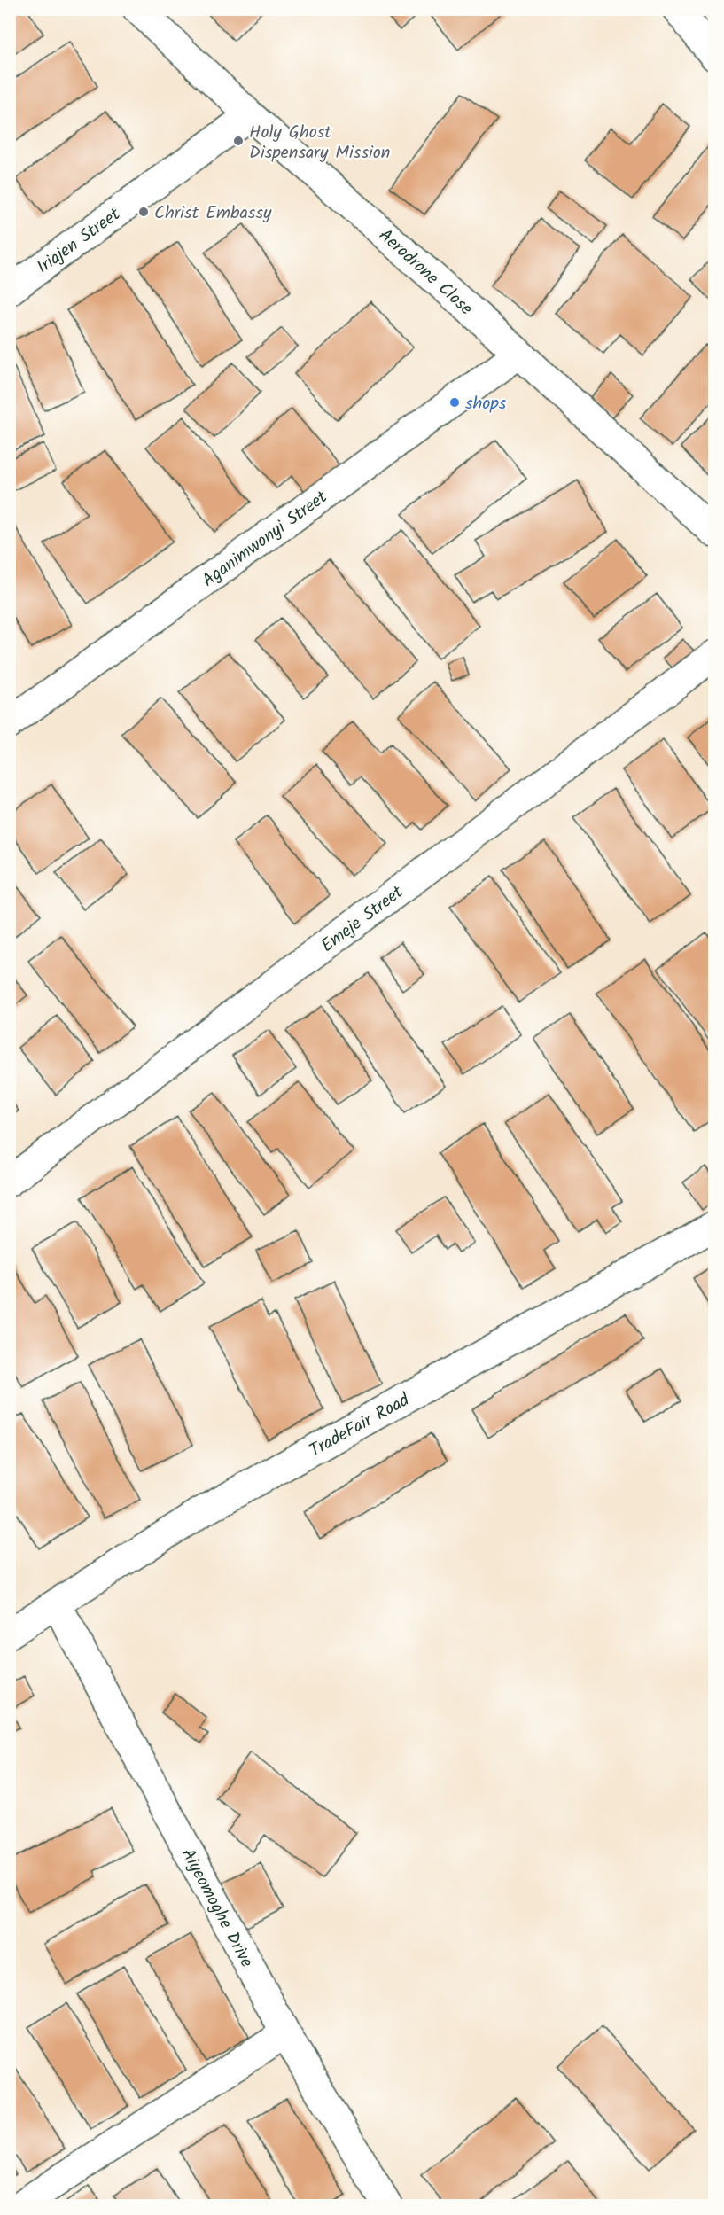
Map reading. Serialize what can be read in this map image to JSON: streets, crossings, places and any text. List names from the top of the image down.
{
  "streets": {
    "street": [
      "Iriajen Street",
      "Aerodrone Close",
      "Aganimwonyi Street",
      "Emeje Street",
      "TradeFair Road",
      "Aiyeomoghe Drive"
    ]
  },
  "crossings": [
    ["Iriajen Street", "Aerodrone Close"],
    ["Aerodrone Close", "Aganimwonyi Street"],
    ["TradeFair Road", "Aiyeomoghe Drive"]
  ],
  "places": ["Holy Ghost Dispensary Mission", "Christ Embassy", "shops"]
}
